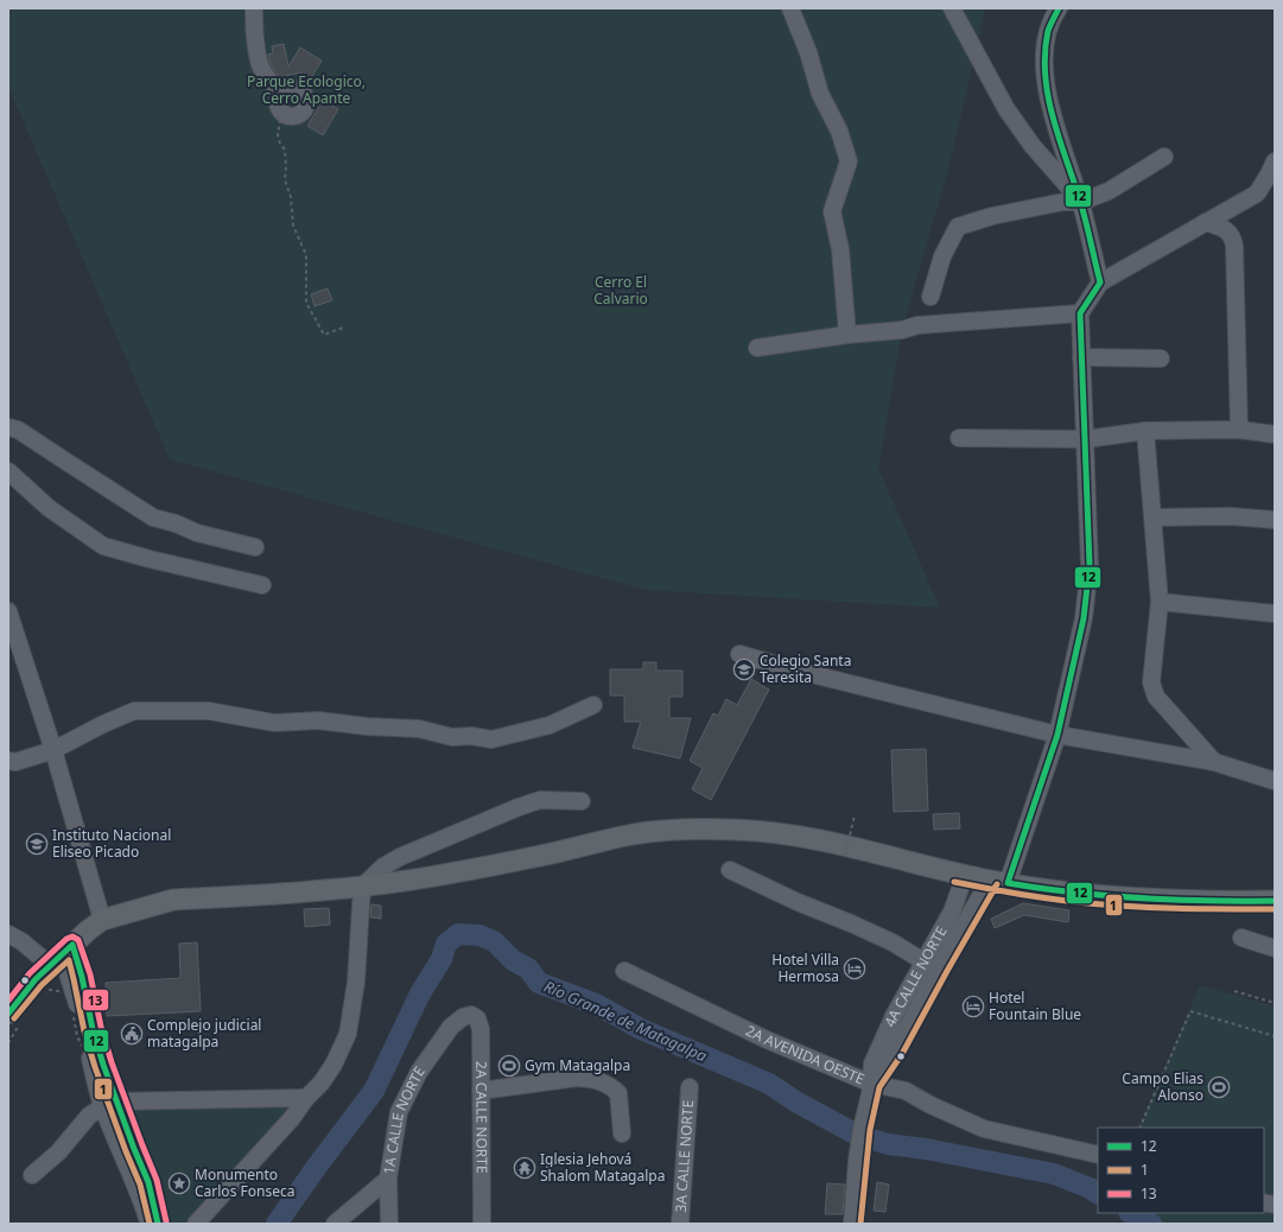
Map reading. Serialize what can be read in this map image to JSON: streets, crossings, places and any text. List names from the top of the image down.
{
  "streets": {
    "street": [
      "4A CALLE NORTE",
      "2A AVENIDA OESTE",
      "2A CALLE NORTE",
      "1A CALLE NORTE",
      "3A CALLE NORTE"
    ]
  },
  "crossings": [
    ["4A CALLE NORTE", "2A AVENIDA OESTE"],
    ["2A CALLE NORTE", "1A CALLE NORTE"]
  ],
  "water": ["Río Grande de Matagalpa"],
  "parks": ["Parque Ecologico, Cerro Apante", "Cerro El Calvario"],
  "places": {
    "school or university": ["Colegio Santa Teresita", "Instituto Nacional Eliseo Picado"],
    "hotel": ["Hotel Villa Hermosa", "Hotel Fountain Blue"],
    "public building": ["Complejo judicial matagalpa"],
    "sports": ["Gym Matagalpa", "Campo Elias Alonso"],
    "temple": ["Iglesia Jehová Shalom Matagalpa"],
    "place": ["Monumento Carlos Fonseca"]
  },
  "lines": ["transit line 12", "transit line 1", "transit line 13"],
  "legend": ["12", "1", "13"]
}
